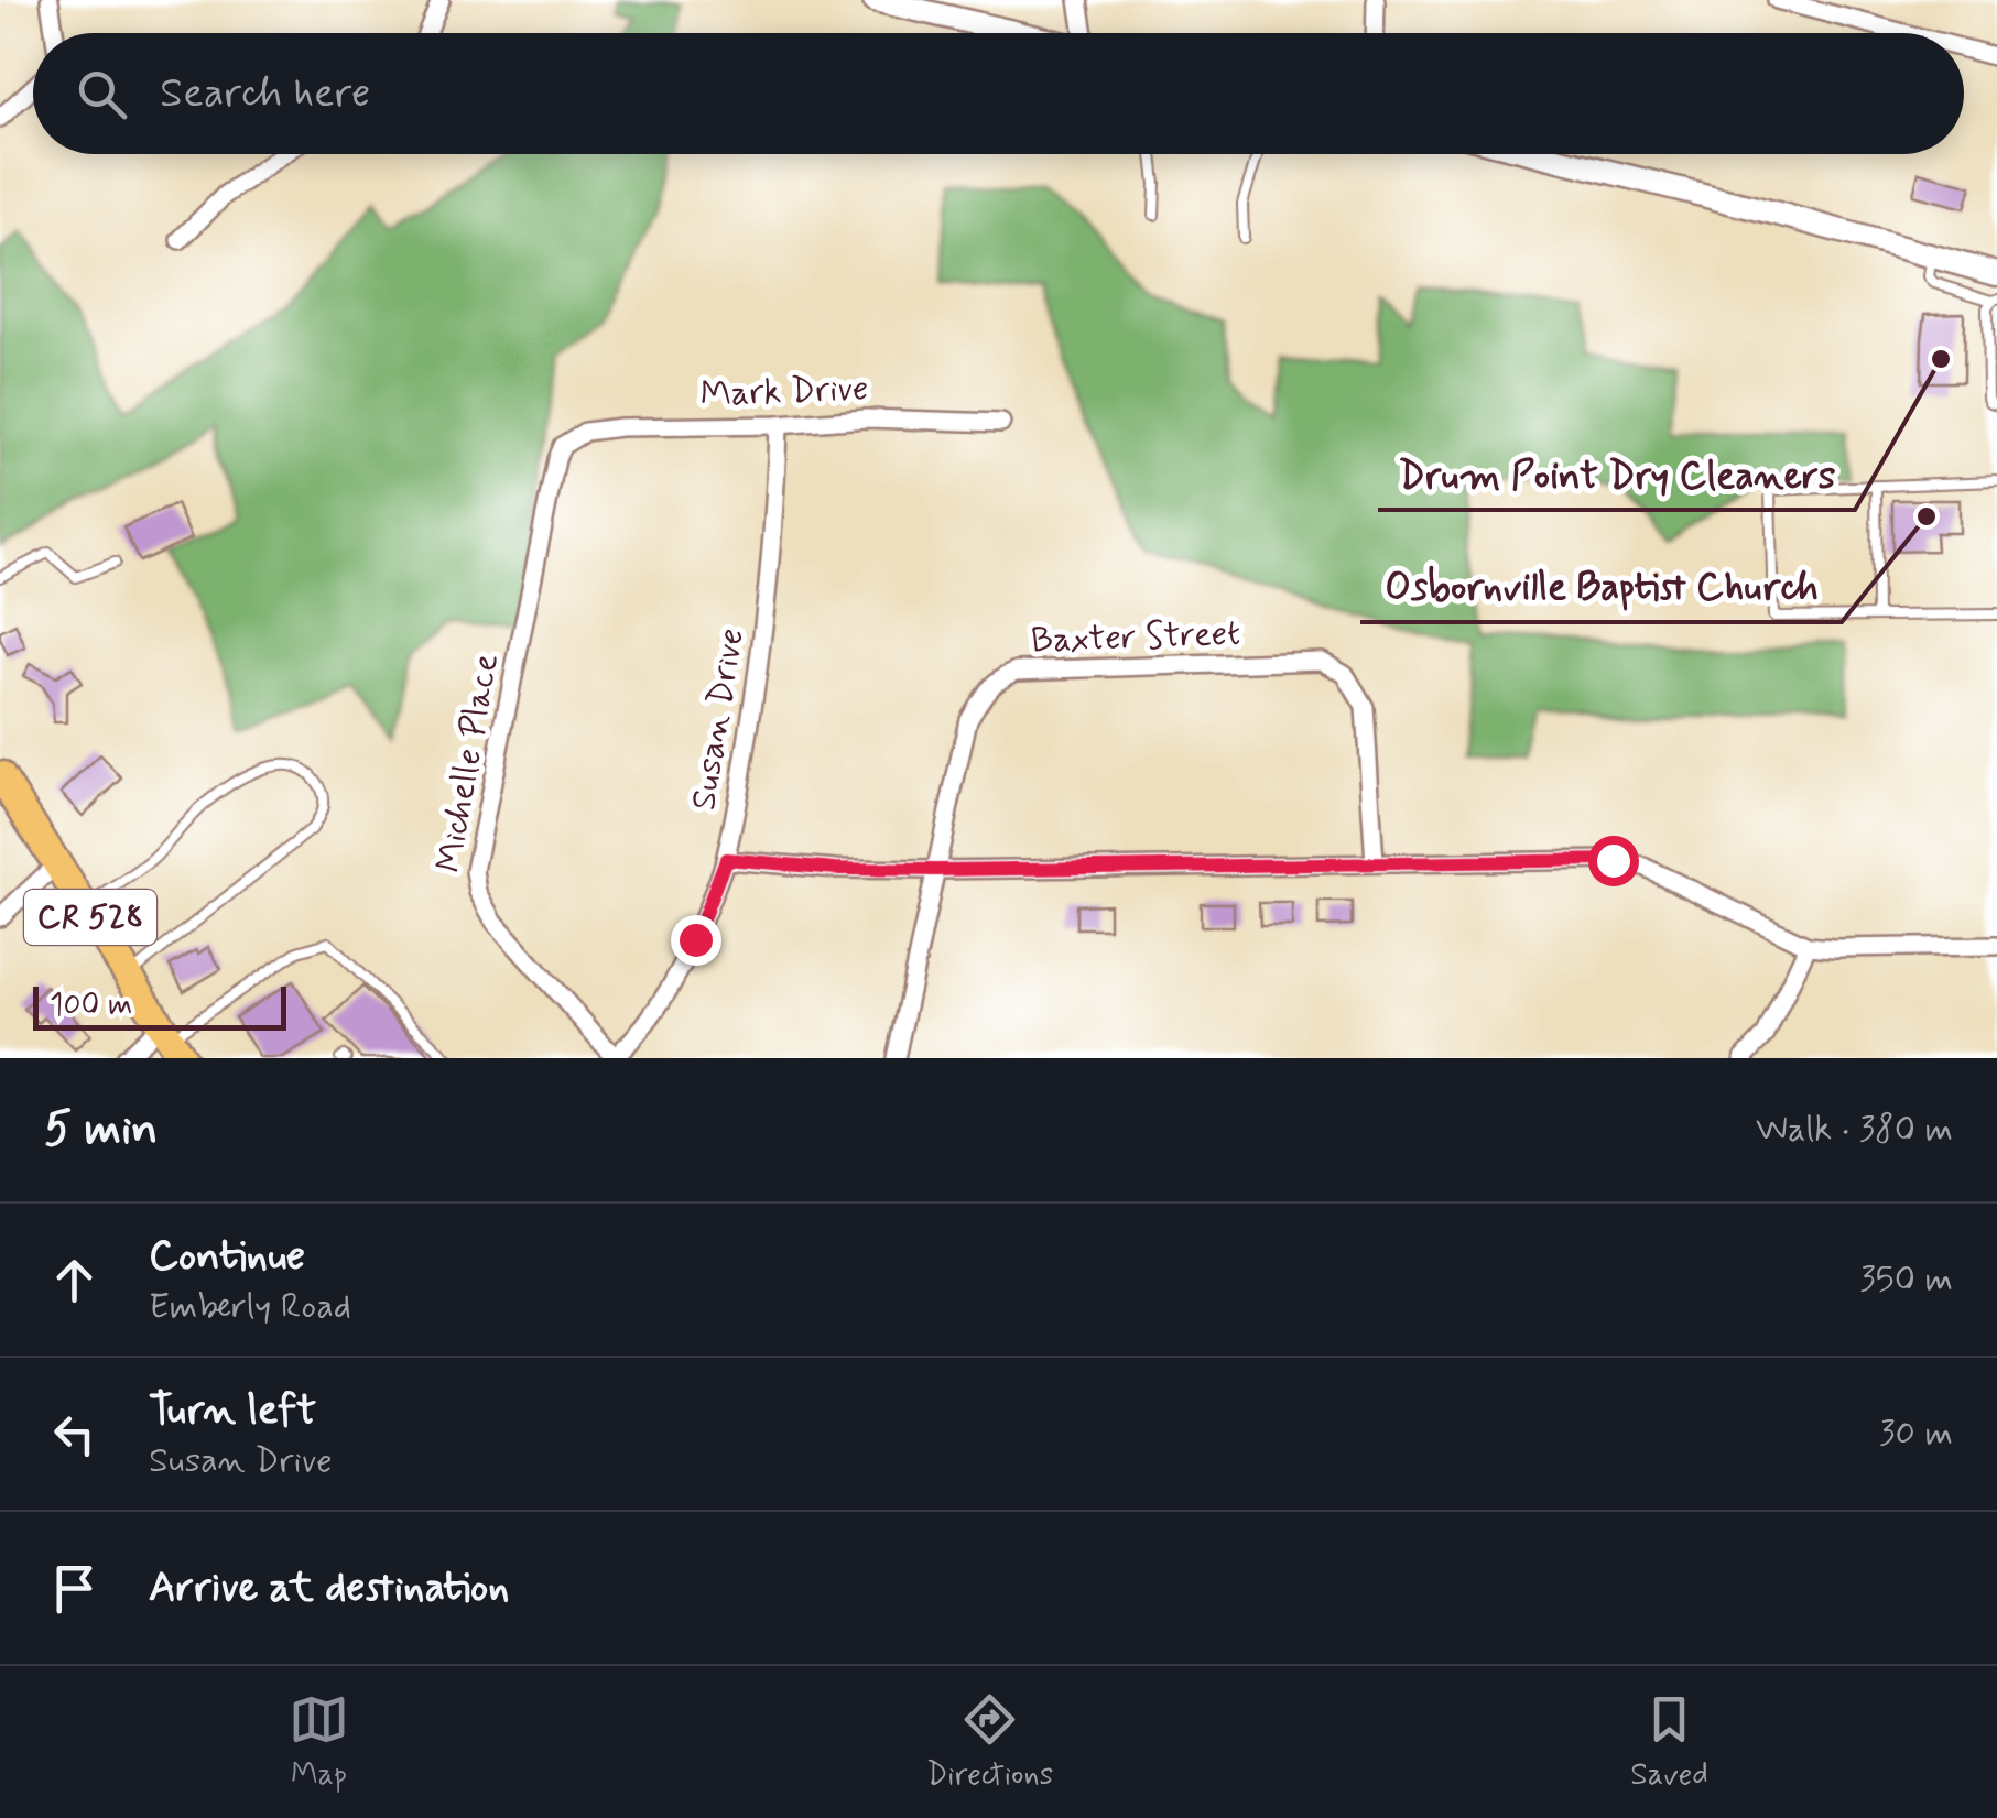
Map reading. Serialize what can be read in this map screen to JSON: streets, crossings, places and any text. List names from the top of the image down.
{
  "streets": {
    "main road": ["CR 528"],
    "street": [
      "Mark Drive",
      "Baxter Street",
      "Susan Drive",
      "Michelle Place"
    ]
  },
  "crossings": [
    ["Mark Drive", "Susan Drive"],
    ["Mark Drive", "Michelle Place"],
    ["Susan Drive", "Michelle Place"]
  ],
  "places": ["Drum Point Dry Cleaners", "Osbornville Baptist Church"],
  "scale_bar": "100 m",
  "page": {
    "search": "Search here",
    "scale": "100 m",
    "heading": ["5 min", "Walk · 380 m"],
    "list": [
      ["Continue", "Emberly Road", "350 m"],
      ["Turn left", "Susan Drive", "30 m"],
      "Arrive at destination"
    ],
    "nav": ["Map", "Directions", "Saved"]
  }
}
